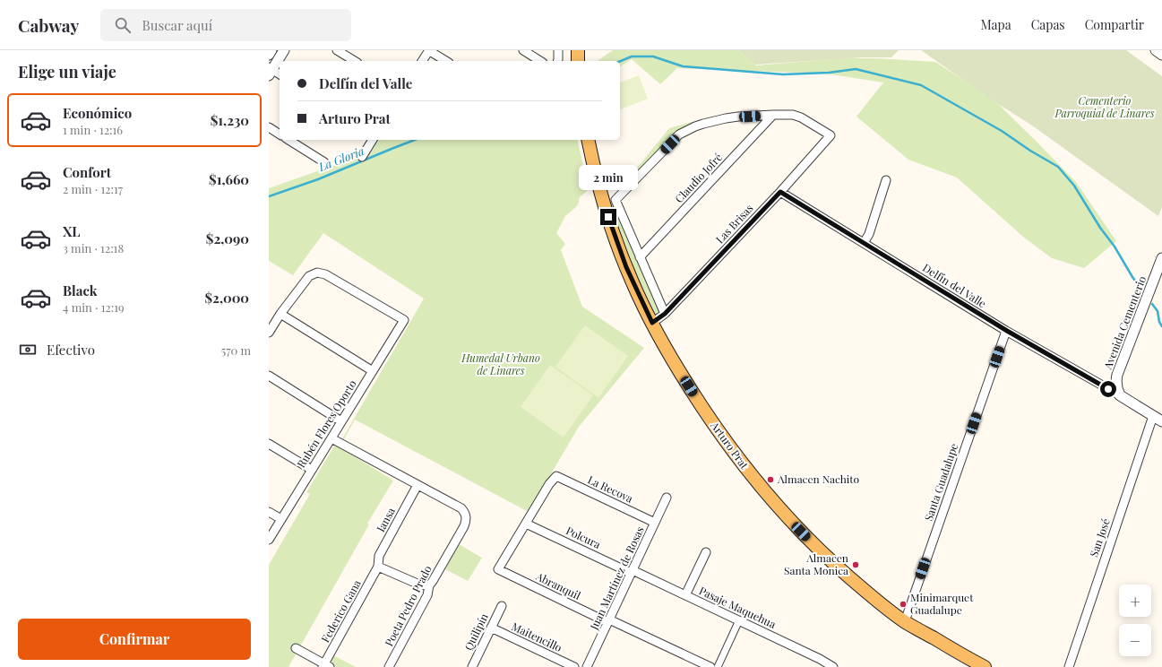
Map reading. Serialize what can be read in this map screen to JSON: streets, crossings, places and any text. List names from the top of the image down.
{
  "streets": {
    "main road": ["Arturo Prat"],
    "street": [
      "Claudio Jofré",
      "Las Brisas",
      "Delfín del Valle",
      "Avenida Cementerio",
      "Rubén Flores Oporto",
      "Santa Guadalupe",
      "La Recova",
      "Iansa",
      "Polcura",
      "San José",
      "Juan Martínez de Rosas",
      "Abranquil",
      "Poeta Pedro Prado",
      "Pasaje Maquehua",
      "Federico Gana",
      "Quilipín",
      "Maitencillo"
    ]
  },
  "crossings": [
    ["Claudio Jofré", "Las Brisas"],
    ["Las Brisas", "Delfín del Valle"],
    ["Las Brisas", "Arturo Prat"],
    ["Delfín del Valle", "Avenida Cementerio"],
    ["Delfín del Valle", "Santa Guadalupe"],
    ["Arturo Prat", "Santa Guadalupe"],
    ["La Recova", "Polcura"],
    ["La Recova", "Juan Martínez de Rosas"],
    ["La Recova", "Abranquil"],
    ["Iansa", "Poeta Pedro Prado"],
    ["Iansa", "Federico Gana"],
    ["Polcura", "Juan Martínez de Rosas"],
    ["Polcura", "Abranquil"],
    ["Polcura", "Pasaje Maquehua"],
    ["Juan Martínez de Rosas", "Abranquil"],
    ["Juan Martínez de Rosas", "Pasaje Maquehua"],
    ["Quilipín", "Maitencillo"]
  ],
  "water": ["La Gloria"],
  "parks": ["Cementerio Parroquial de Linares", "Humedal Urbano de Linares"],
  "places": ["Almacen Nachito", "Almacen Santa Monica", "Minimarquet Guadalupe"],
  "page": {
    "header": "Cabway",
    "search": "Buscar aquí",
    "nav": ["Mapa", "Capas", "Compartir"],
    "heading": "Elige un viaje",
    "banner": ["Delfín del Valle", "Arturo Prat"],
    "list": [
      {
        "name": "Económico",
        "note": "1 min · 12:16",
        "value": "$1,230"
      },
      {
        "name": "Confort",
        "note": "2 min · 12:17",
        "value": "$1,660"
      },
      {
        "name": "XL",
        "note": "3 min · 12:18",
        "value": "$2,090"
      },
      {
        "name": "Black",
        "note": "4 min · 12:19",
        "value": "$2,000"
      }
    ],
    "bubble": "2 min",
    "pay": ["Efectivo", "570 m"],
    "map_buttons": ["+", "−"],
    "buttons": "Confirmar"
  }
}
